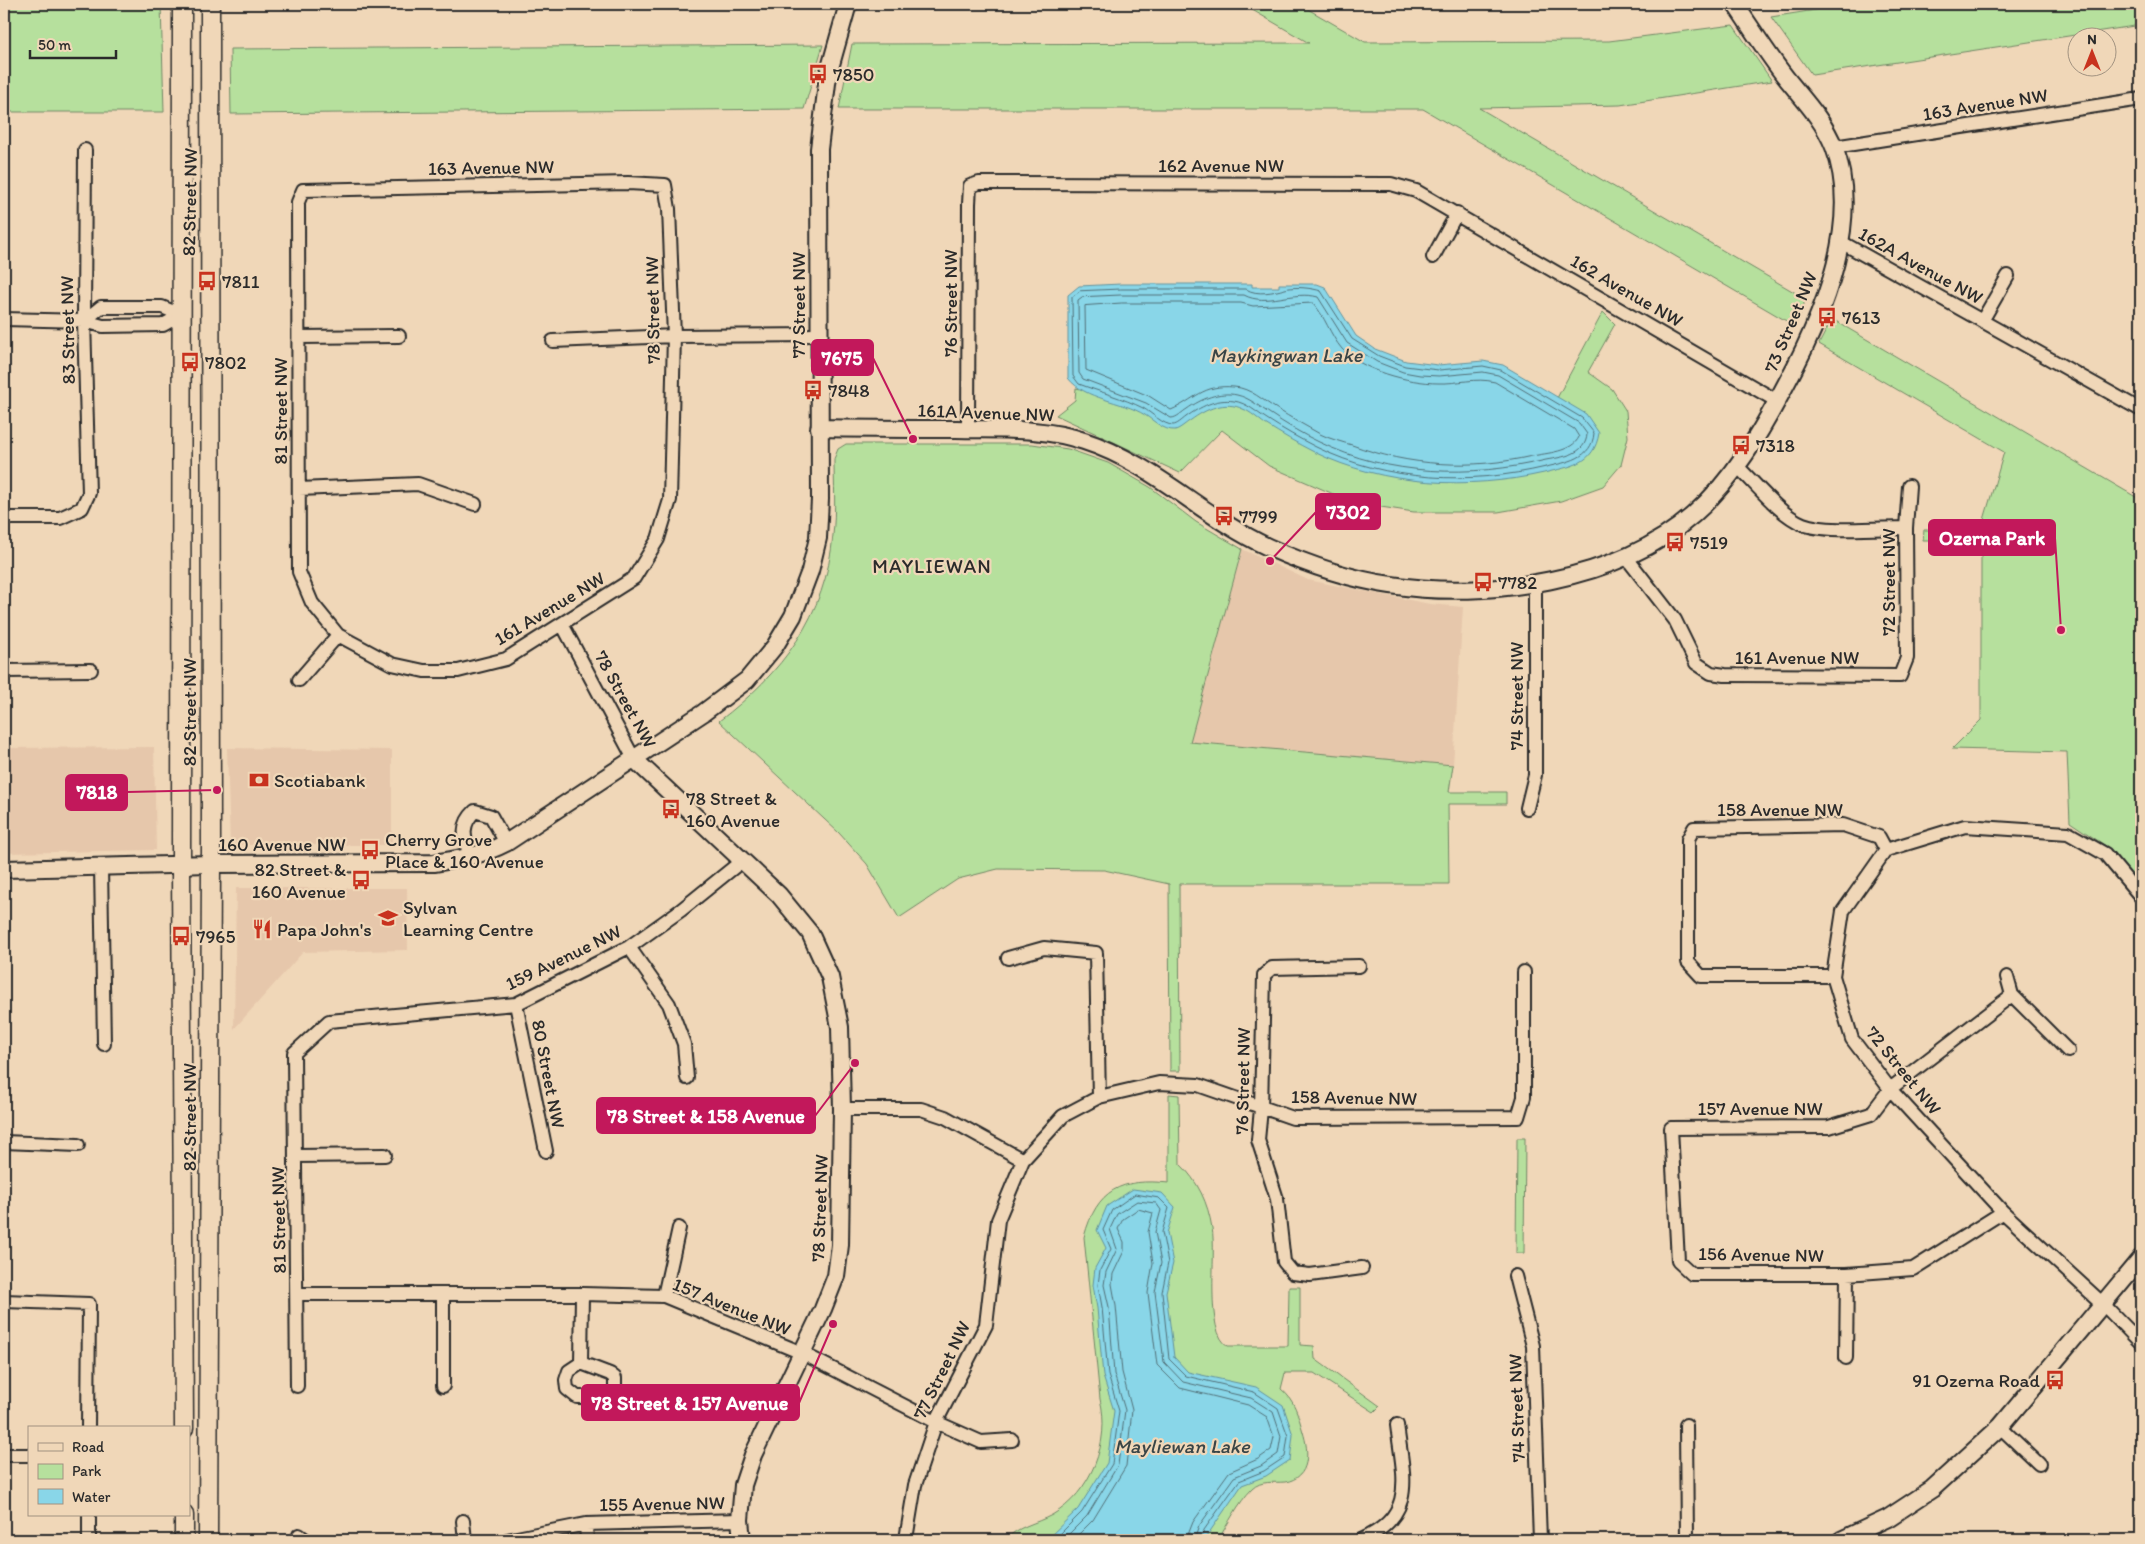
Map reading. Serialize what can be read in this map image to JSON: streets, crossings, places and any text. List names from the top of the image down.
{
  "streets": {
    "main road": ["82 Street NW"],
    "street": [
      "163 Avenue NW",
      "162 Avenue NW",
      "162A Avenue NW",
      "76 Street NW",
      "77 Street NW",
      "78 Street NW",
      "73 Street NW",
      "83 Street NW",
      "81 Street NW",
      "161A Avenue NW",
      "72 Street NW",
      "161 Avenue NW",
      "74 Street NW",
      "158 Avenue NW",
      "160 Avenue NW",
      "159 Avenue NW",
      "80 Street NW",
      "157 Avenue NW",
      "156 Avenue NW",
      "155 Avenue NW"
    ]
  },
  "crossings": [
    ["163 Avenue NW", "78 Street NW"],
    ["163 Avenue NW", "73 Street NW"],
    ["163 Avenue NW", "81 Street NW"],
    ["162 Avenue NW", "76 Street NW"],
    ["162 Avenue NW", "73 Street NW"],
    ["82 Street NW", "160 Avenue NW"],
    ["162A Avenue NW", "73 Street NW"],
    ["76 Street NW", "161A Avenue NW"],
    ["76 Street NW", "158 Avenue NW"],
    ["77 Street NW", "161A Avenue NW"],
    ["77 Street NW", "158 Avenue NW"],
    ["77 Street NW", "160 Avenue NW"],
    ["77 Street NW", "157 Avenue NW"],
    ["78 Street NW", "161 Avenue NW"],
    ["78 Street NW", "160 Avenue NW"],
    ["78 Street NW", "159 Avenue NW"],
    ["78 Street NW", "157 Avenue NW"],
    ["78 Street NW", "155 Avenue NW"],
    ["73 Street NW", "161A Avenue NW"],
    ["81 Street NW", "161 Avenue NW"],
    ["81 Street NW", "159 Avenue NW"],
    ["81 Street NW", "157 Avenue NW"],
    ["161A Avenue NW", "161 Avenue NW"],
    ["161A Avenue NW", "74 Street NW"],
    ["72 Street NW", "161 Avenue NW"],
    ["72 Street NW", "158 Avenue NW"],
    ["72 Street NW", "157 Avenue NW"],
    ["72 Street NW", "156 Avenue NW"],
    ["159 Avenue NW", "80 Street NW"],
    ["157 Avenue NW", "156 Avenue NW"]
  ],
  "districts": ["MAYLIEWAN"],
  "water": ["Maykingwan Lake", "Mayliewan Lake"],
  "places": {
    "bus stop": [
      "7850",
      "7811",
      "7613",
      "7802",
      "7848",
      "7318",
      "7799",
      "7519",
      "7782",
      "78 Street & 160 Avenue",
      "Cherry Grove Place & 160 Avenue",
      "82 Street & 160 Avenue",
      "7965",
      "91 Ozerna Road"
    ],
    "other": [
      "7675",
      "7302",
      "Ozerna Park",
      "7818",
      "78 Street & 158 Avenue",
      "78 Street & 157 Avenue"
    ],
    "bank": ["Scotiabank"],
    "school or university": ["Sylvan Learning Centre"],
    "restaurant": ["Papa John's"]
  },
  "legend": ["Road", "Park", "Water"],
  "scale_bar": "50 m",
  "north": "top"
}
